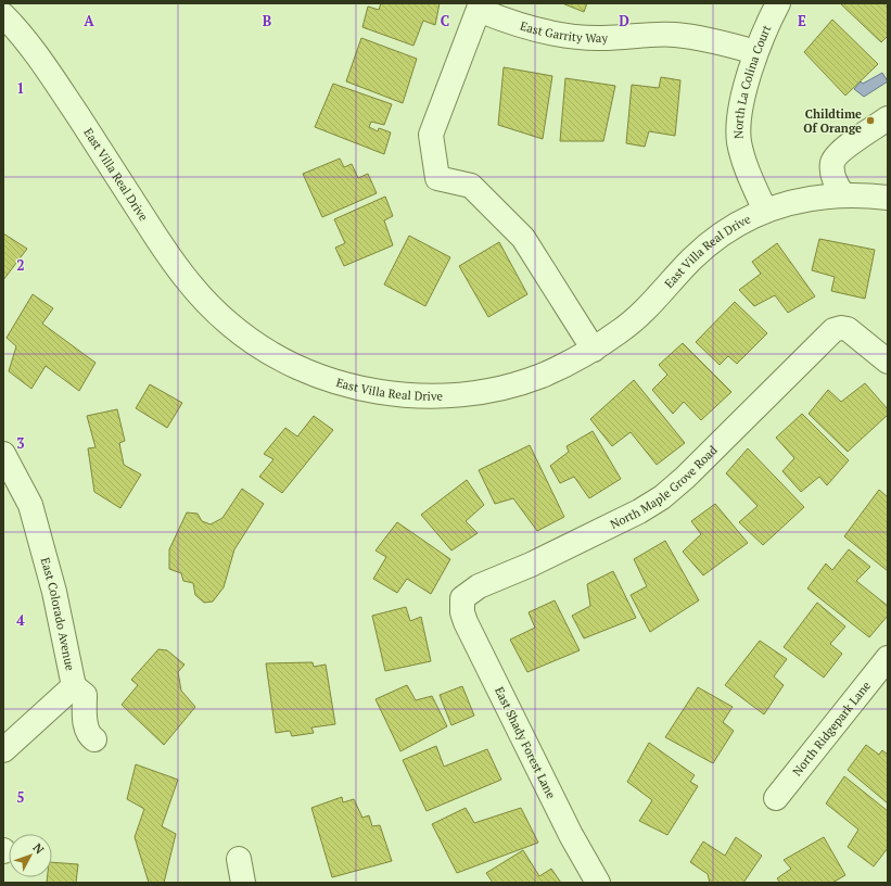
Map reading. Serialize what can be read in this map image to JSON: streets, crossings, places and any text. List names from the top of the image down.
{
  "streets": {
    "street": [
      "East Garrity Way",
      "North La Colina Court",
      "East Villa Real Drive",
      "North Maple Grove Road",
      "East Colorado Avenue",
      "North Ridgepark Lane",
      "East Shady Forest Lane"
    ]
  },
  "crossings": [
    ["East Garrity Way", "North La Colina Court"],
    ["North La Colina Court", "East Villa Real Drive"],
    ["North Maple Grove Road", "East Shady Forest Lane"]
  ],
  "places": ["Childtime Of Orange"],
  "north": "top right",
  "grid": {
    "columns": [
      "A",
      "B",
      "C",
      "D",
      "E"
    ],
    "rows": [
      "1",
      "2",
      "3",
      "4",
      "5"
    ]
  }
}
